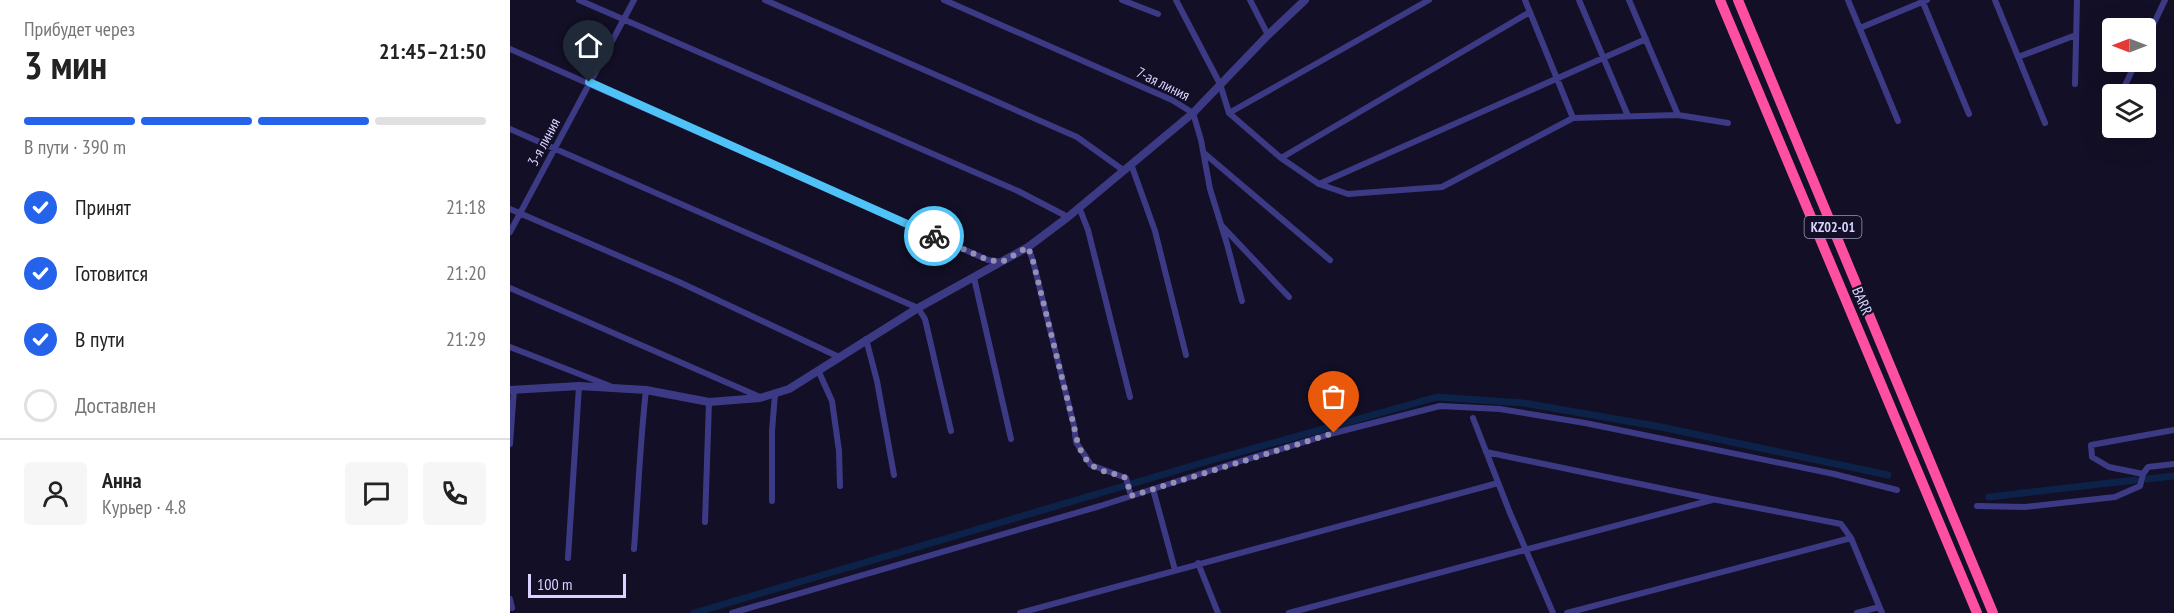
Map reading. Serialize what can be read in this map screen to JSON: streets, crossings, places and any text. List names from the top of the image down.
{
  "streets": {
    "highway": ["KZ02-01", "BARR"],
    "street": ["7-ая линия", "3-я линия"]
  },
  "scale_bar": "100 m",
  "north": "left",
  "page": {
    "heading": ["3 мин", "Прибудет через", "21:45–21:50"],
    "panel": ["Анна", "Курьер · 4.8"],
    "bar": "В пути · 390 m",
    "list": [
      ["Принят", "21:18"],
      ["Готовится", "21:20"],
      ["В пути", "21:29"],
      "Доставлен"
    ],
    "scale": "100 m"
  }
}
